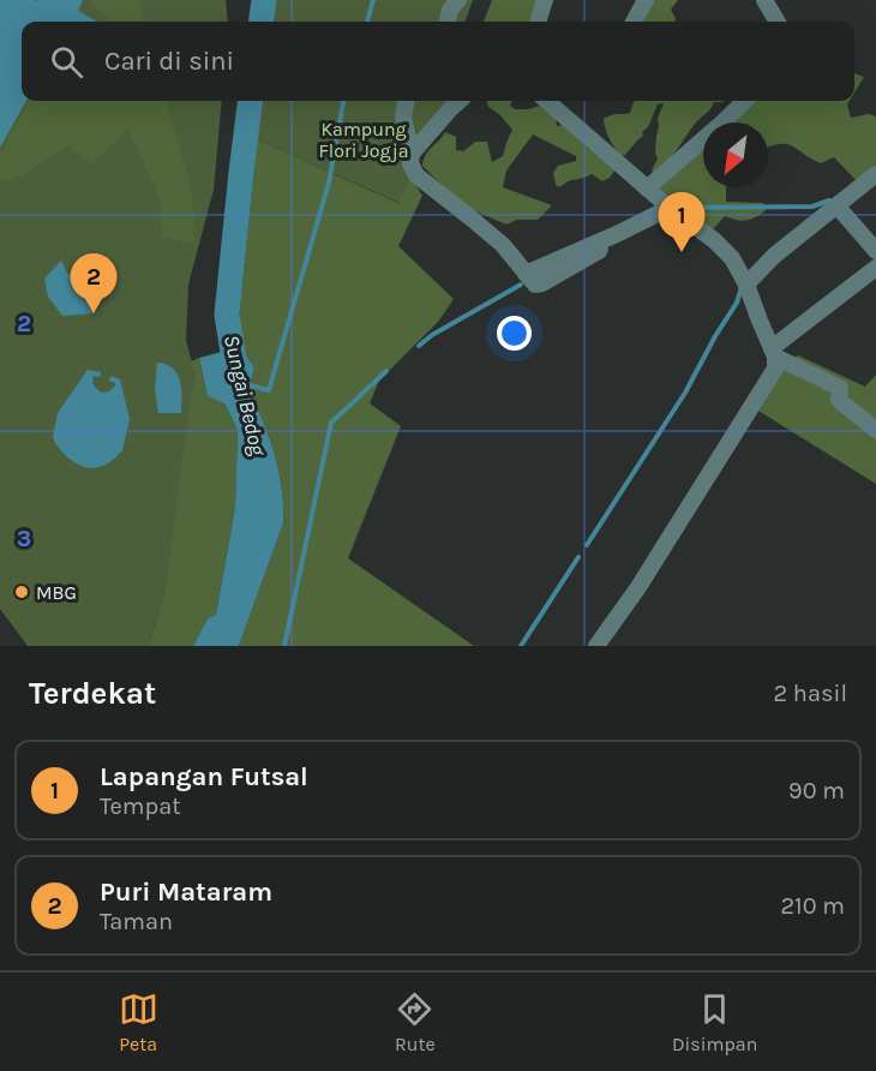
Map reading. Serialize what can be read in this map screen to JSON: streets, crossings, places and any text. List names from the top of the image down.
{
  "water": ["Sungai Bedog"],
  "parks": ["Kampung Flori Jogja"],
  "places": ["MBG"],
  "north": "bottom left",
  "page": {
    "search": "Cari di sini",
    "pins": ["1", "2"],
    "heading": ["Terdekat", "2 hasil"],
    "list": [
      {
        "mark": "1",
        "name": "Lapangan Futsal",
        "note": "Tempat",
        "value": "90 m"
      },
      {
        "mark": "2",
        "name": "Puri Mataram",
        "note": "Taman",
        "value": "210 m"
      }
    ],
    "nav": ["Peta", "Rute", "Disimpan"]
  },
  "grid": {
    "rows": ["2", "3"]
  }
}
